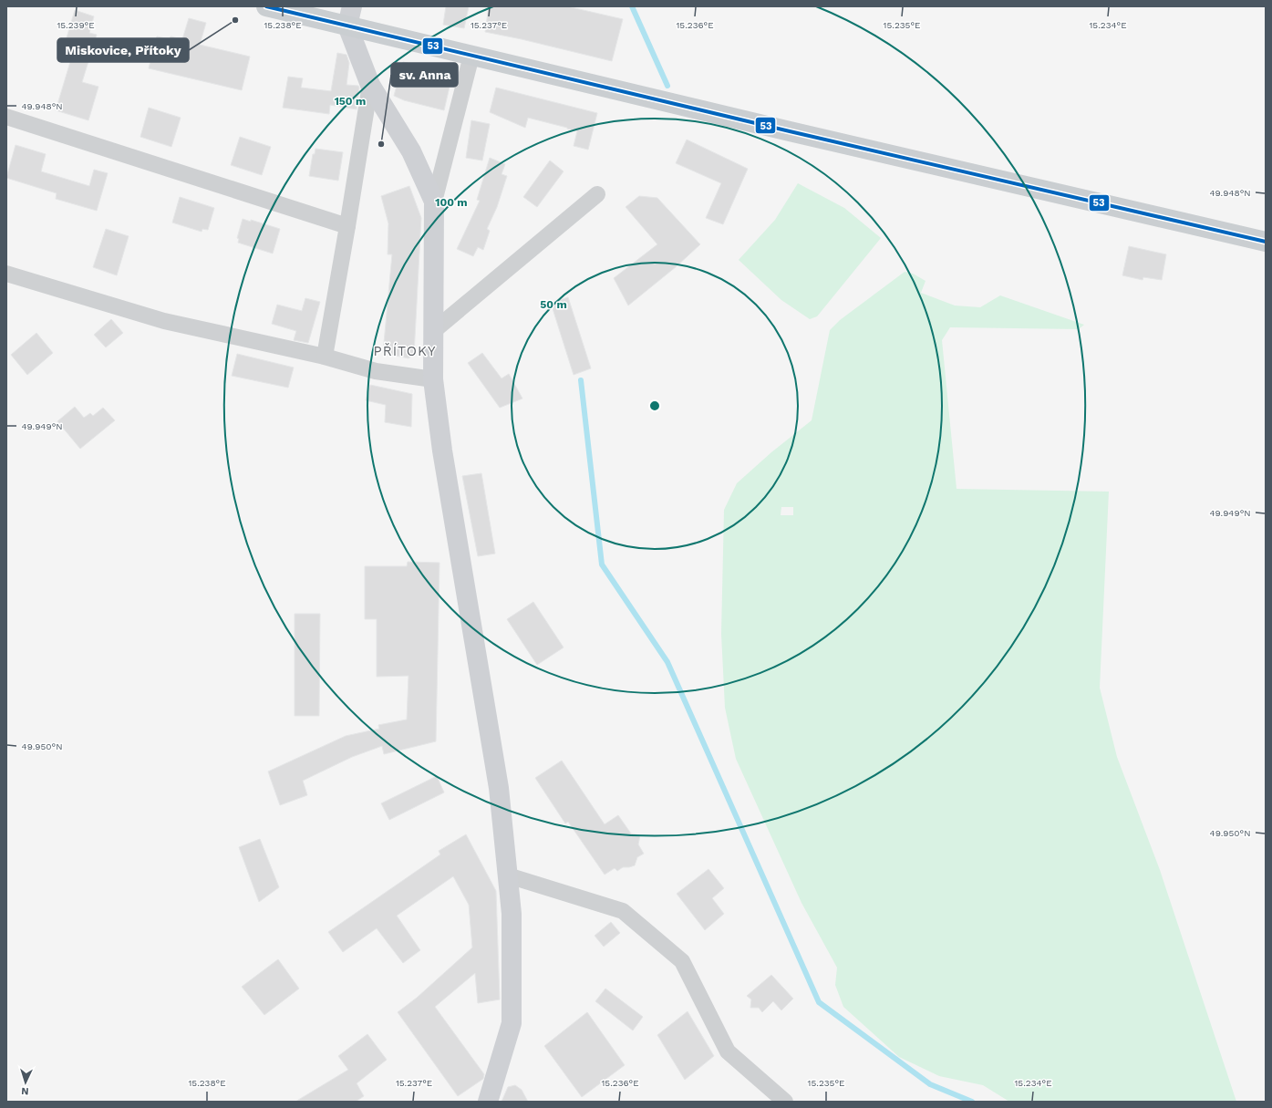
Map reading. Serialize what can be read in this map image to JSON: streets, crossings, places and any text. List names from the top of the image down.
{
  "districts": ["PŘÍTOKY"],
  "places": ["Miskovice, Přítoky", "sv. Anna"],
  "lines": ["transit line 53"],
  "north": "bottom",
  "coordinates": [
    "15.239°E",
    "15.238°E",
    "15.237°E",
    "15.236°E",
    "15.235°E",
    "15.234°E",
    "49.948°N",
    "49.949°N",
    "49.950°N"
  ],
  "rings": ["150 m", "100 m", "50 m"]
}
